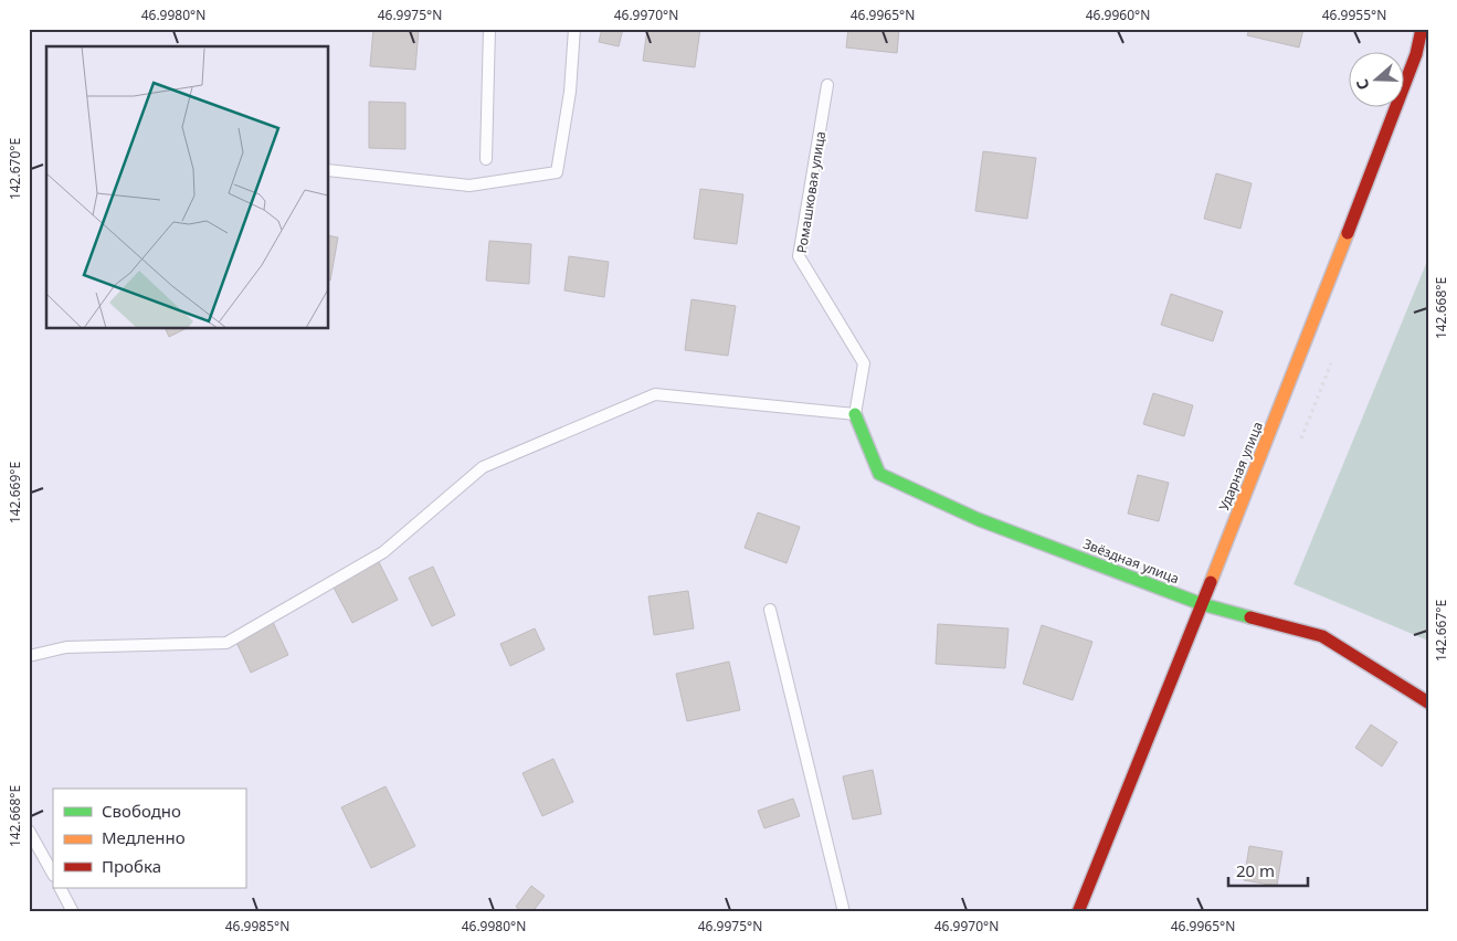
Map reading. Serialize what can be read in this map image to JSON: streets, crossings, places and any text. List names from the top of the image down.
{
  "streets": {
    "street": ["Ударная улица", "Звёздная улица"],
    "lane": ["Ромашковая улица"]
  },
  "crossings": [
    ["Ромашковая улица", "Звёздная улица"],
    ["Ударная улица", "Звёздная улица"]
  ],
  "legend": ["Свободно", "Медленно", "Пробка"],
  "scale_bar": "20 m",
  "north": "left",
  "coordinates": [
    "46.9980°N",
    "46.9975°N",
    "46.9970°N",
    "46.9965°N",
    "46.9960°N",
    "46.9955°N",
    "142.670°E",
    "142.668°E",
    "142.669°E",
    "142.667°E",
    "46.9985°N"
  ]
}
